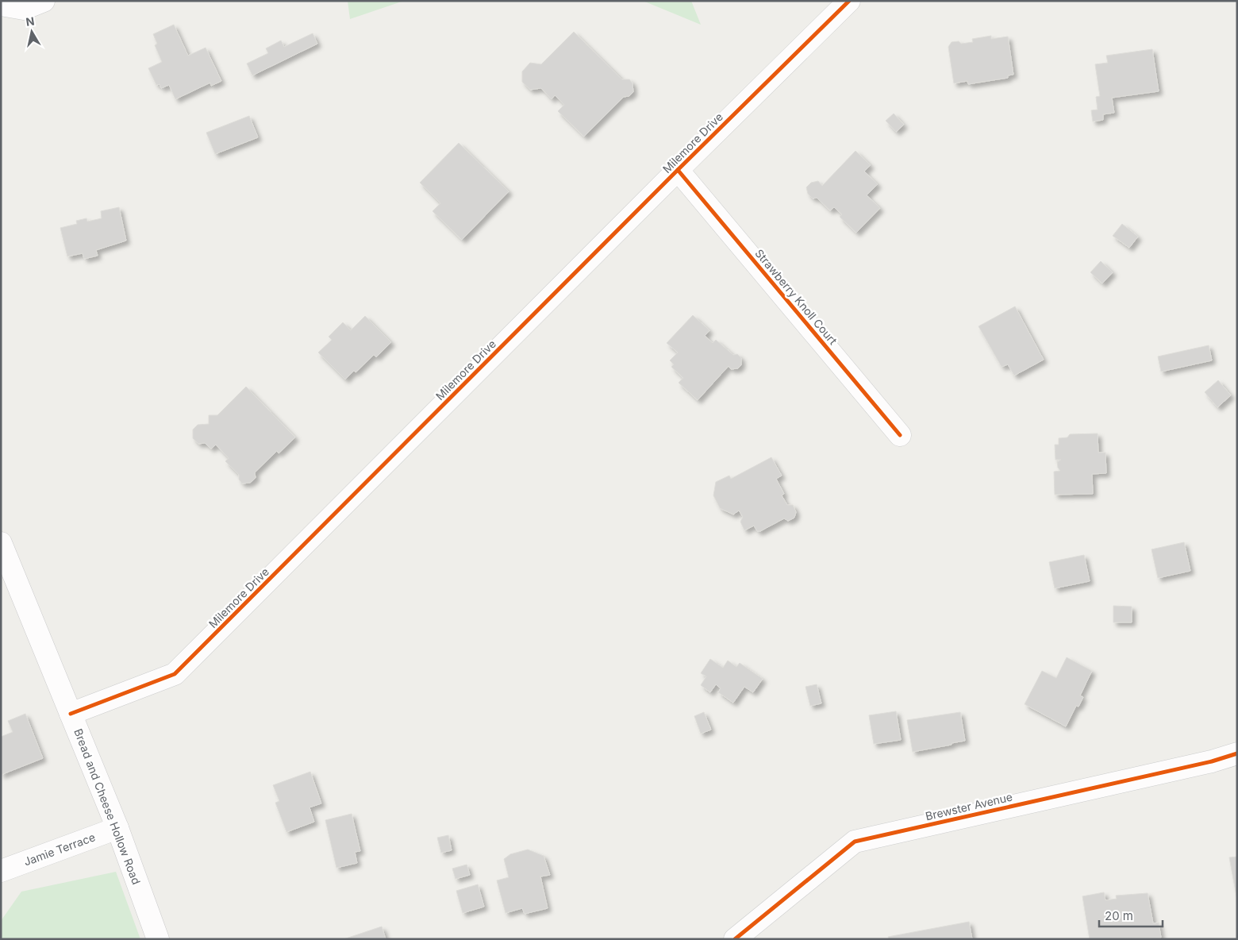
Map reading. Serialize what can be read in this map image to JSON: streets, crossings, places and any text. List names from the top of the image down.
{
  "streets": {
    "street": [
      "Milemore Drive",
      "Strawberry Knoll Court",
      "Bread and Cheese Hollow Road",
      "Brewster Avenue",
      "Jamie Terrace"
    ]
  },
  "crossings": [
    ["Milemore Drive", "Strawberry Knoll Court"],
    ["Milemore Drive", "Bread and Cheese Hollow Road"],
    ["Bread and Cheese Hollow Road", "Jamie Terrace"]
  ],
  "scale_bar": "20 m",
  "north": "top"
}
